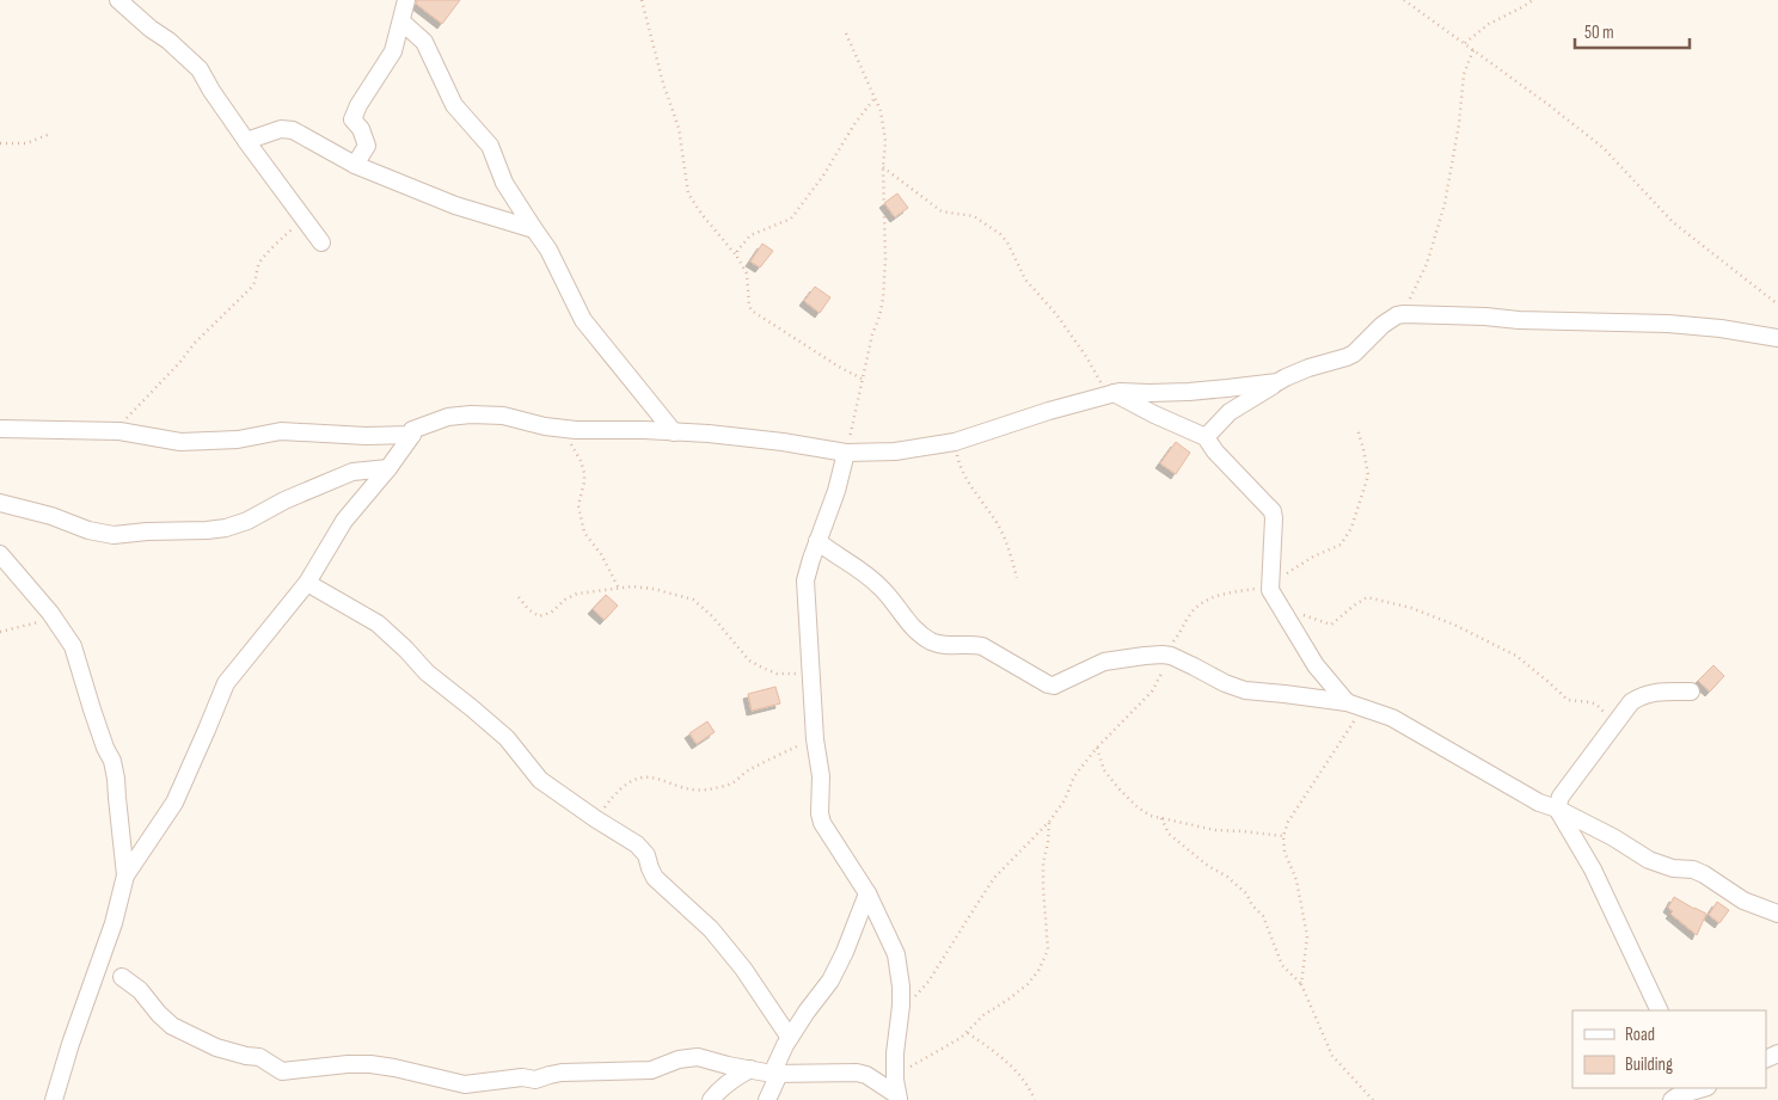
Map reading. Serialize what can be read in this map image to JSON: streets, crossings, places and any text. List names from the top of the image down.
{
  "legend": ["Road", "Building"],
  "scale_bar": "50 m"
}
